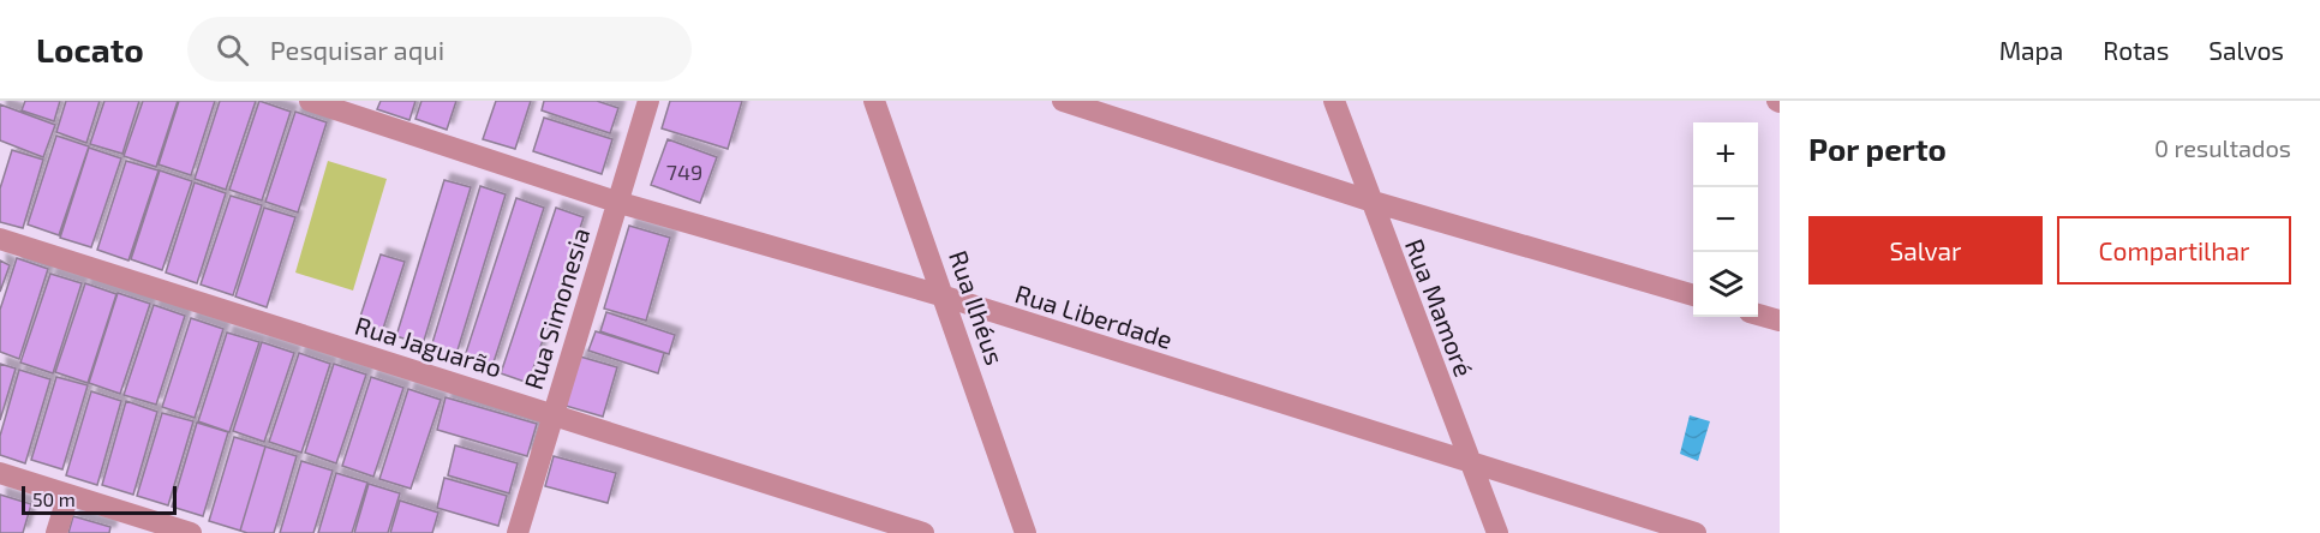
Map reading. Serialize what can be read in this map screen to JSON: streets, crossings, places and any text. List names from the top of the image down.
{
  "streets": {
    "street": [
      "Rua Ilhéus",
      "Rua Mamoré",
      "Rua Simonesia",
      "Rua Liberdade",
      "Rua Jaguarão"
    ]
  },
  "crossings": [
    ["Rua Ilhéus", "Rua Liberdade"],
    ["Rua Mamoré", "Rua Liberdade"],
    ["Rua Simonesia", "Rua Liberdade"],
    ["Rua Simonesia", "Rua Jaguarão"]
  ],
  "house_numbers": ["749"],
  "scale_bar": "50 m",
  "page": {
    "header": "Locato",
    "search": "Pesquisar aqui",
    "nav": ["Mapa", "Rotas", "Salvos"],
    "heading": ["Por perto", "0 resultados"],
    "map_buttons": ["+", "−"],
    "buttons": ["Salvar", "Compartilhar"],
    "scale": "50 m"
  }
}
